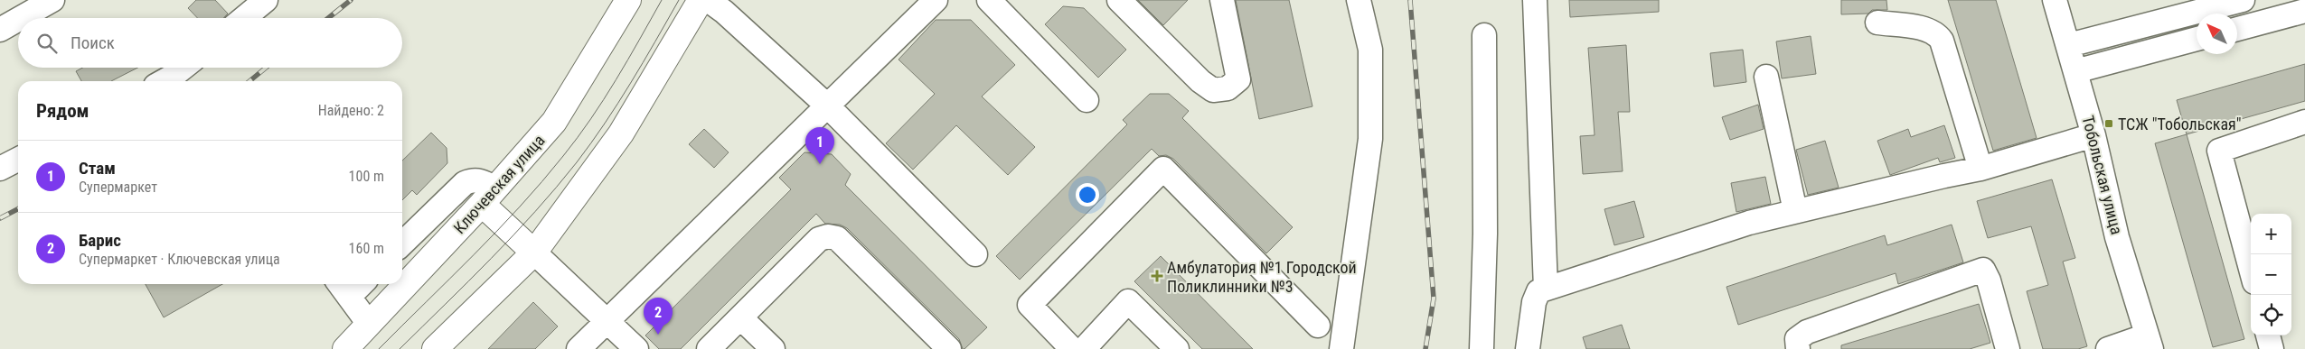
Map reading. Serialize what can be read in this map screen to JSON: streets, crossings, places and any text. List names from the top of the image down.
{
  "streets": {
    "main road": ["Ключевская улица"],
    "street": ["Тобольская улица"]
  },
  "places": {
    "transit": ["ТСЖ \"Тобольская\""],
    "health": ["Амбулатория №1 Городской Поликлинники №3"]
  },
  "north": "top left",
  "page": {
    "search": "Поиск",
    "heading": ["Рядом", "Найдено: 2"],
    "pins": ["1", "2"],
    "list": [
      {
        "mark": "1",
        "name": "Стам",
        "note": "Супермаркет",
        "value": "100 m"
      },
      {
        "mark": "2",
        "name": "Барис",
        "note": "Супермаркет · Ключевская улица",
        "value": "160 m"
      }
    ],
    "map_buttons": ["+", "−"]
  }
}
